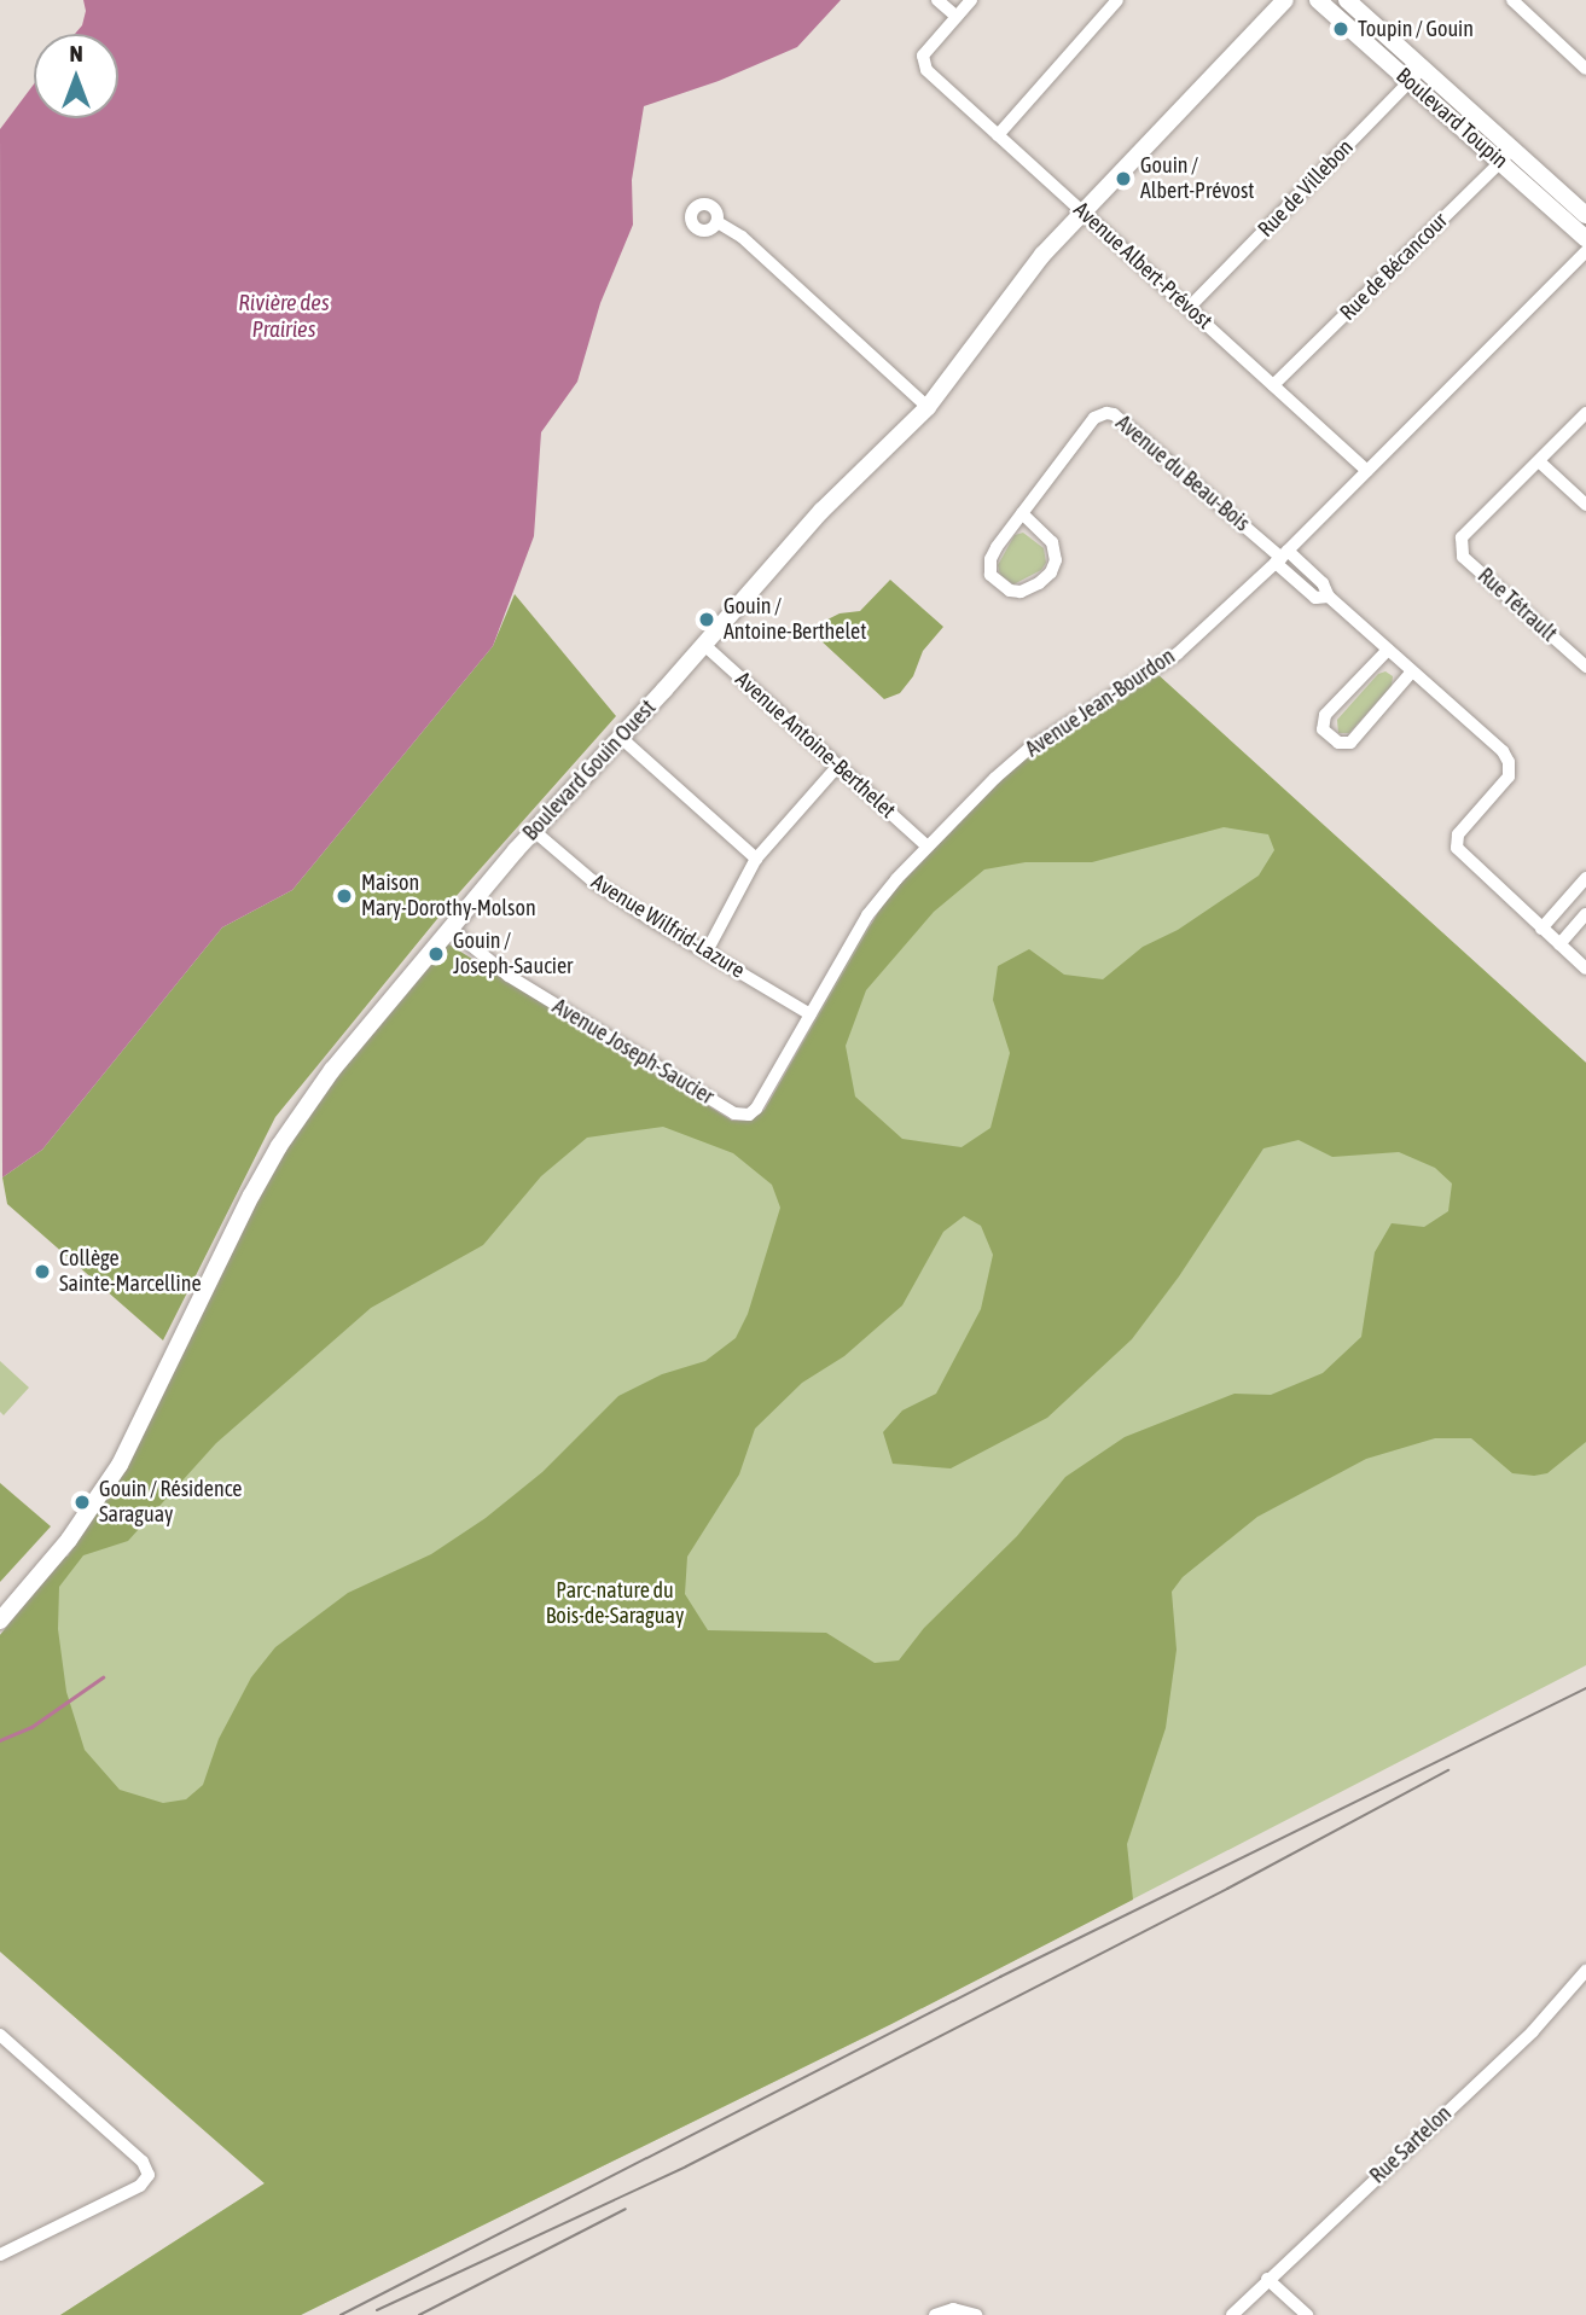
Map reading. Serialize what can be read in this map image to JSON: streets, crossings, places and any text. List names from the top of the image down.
{
  "streets": {
    "street": [
      "Boulevard Toupin",
      "Rue de Villebon",
      "Avenue Albert-Prévost",
      "Rue de Bécancour",
      "Avenue du Beau-Bois",
      "Rue Tétrault",
      "Avenue Jean-Bourdon",
      "Avenue Antoine-Berthelet",
      "Boulevard Gouin Ouest",
      "Avenue Wilfrid-Lazure",
      "Avenue Joseph-Saucier",
      "Rue Sartelon"
    ]
  },
  "crossings": [
    ["Boulevard Toupin", "Rue de Villebon"],
    ["Boulevard Toupin", "Rue de Bécancour"],
    ["Rue de Villebon", "Avenue Albert-Prévost"],
    ["Avenue Albert-Prévost", "Rue de Bécancour"],
    ["Avenue Albert-Prévost", "Avenue Jean-Bourdon"],
    ["Avenue Albert-Prévost", "Boulevard Gouin Ouest"],
    ["Avenue du Beau-Bois", "Avenue Jean-Bourdon"],
    ["Avenue Jean-Bourdon", "Avenue Antoine-Berthelet"],
    ["Avenue Jean-Bourdon", "Avenue Wilfrid-Lazure"],
    ["Avenue Jean-Bourdon", "Avenue Joseph-Saucier"],
    ["Avenue Antoine-Berthelet", "Boulevard Gouin Ouest"],
    ["Boulevard Gouin Ouest", "Avenue Wilfrid-Lazure"],
    ["Boulevard Gouin Ouest", "Avenue Joseph-Saucier"]
  ],
  "water": ["Rivière des Prairies"],
  "parks": ["Parc-nature du Bois-de-Saraguay"],
  "places": [
    "Toupin / Gouin",
    "Gouin / Albert-Prévost",
    "Gouin / Antoine-Berthelet",
    "Maison Mary-Dorothy-Molson",
    "Gouin / Joseph-Saucier",
    "Collège Sainte-Marcelline",
    "Gouin / Résidence Saraguay"
  ],
  "north": "top"
}
